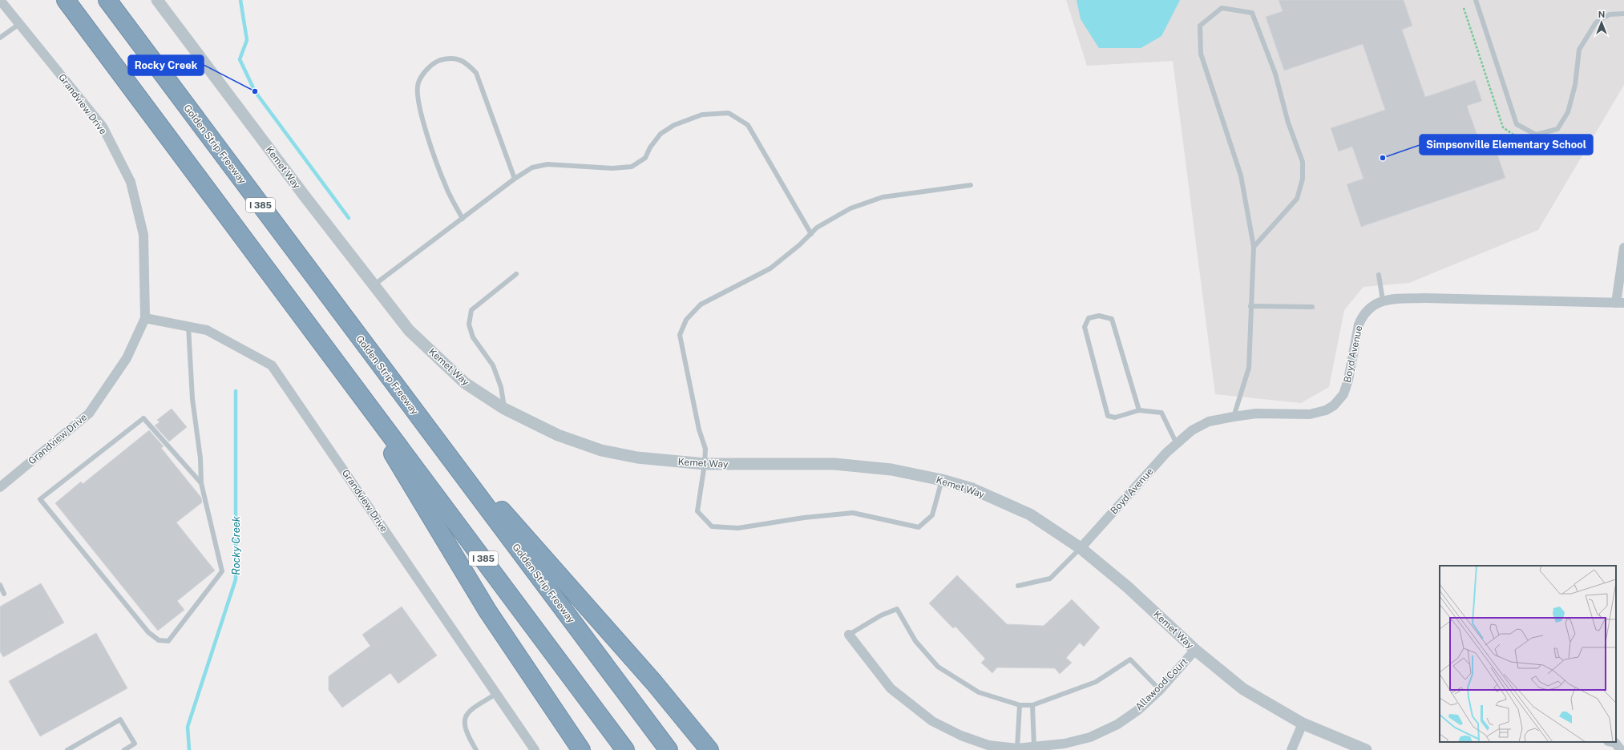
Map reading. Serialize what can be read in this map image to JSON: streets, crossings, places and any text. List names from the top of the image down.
{
  "streets": {
    "highway": ["Golden Strip Freeway", "I 385"],
    "street": [
      "Grandview Drive",
      "Kemet Way",
      "Boyd Avenue",
      "Allawood Court"
    ]
  },
  "crossings": [
    ["Kemet Way", "Boyd Avenue"],
    ["Kemet Way", "Allawood Court"]
  ],
  "water": ["Rocky Creek"],
  "places": ["Rocky Creek", "Simpsonville Elementary School"],
  "north": "top"
}
